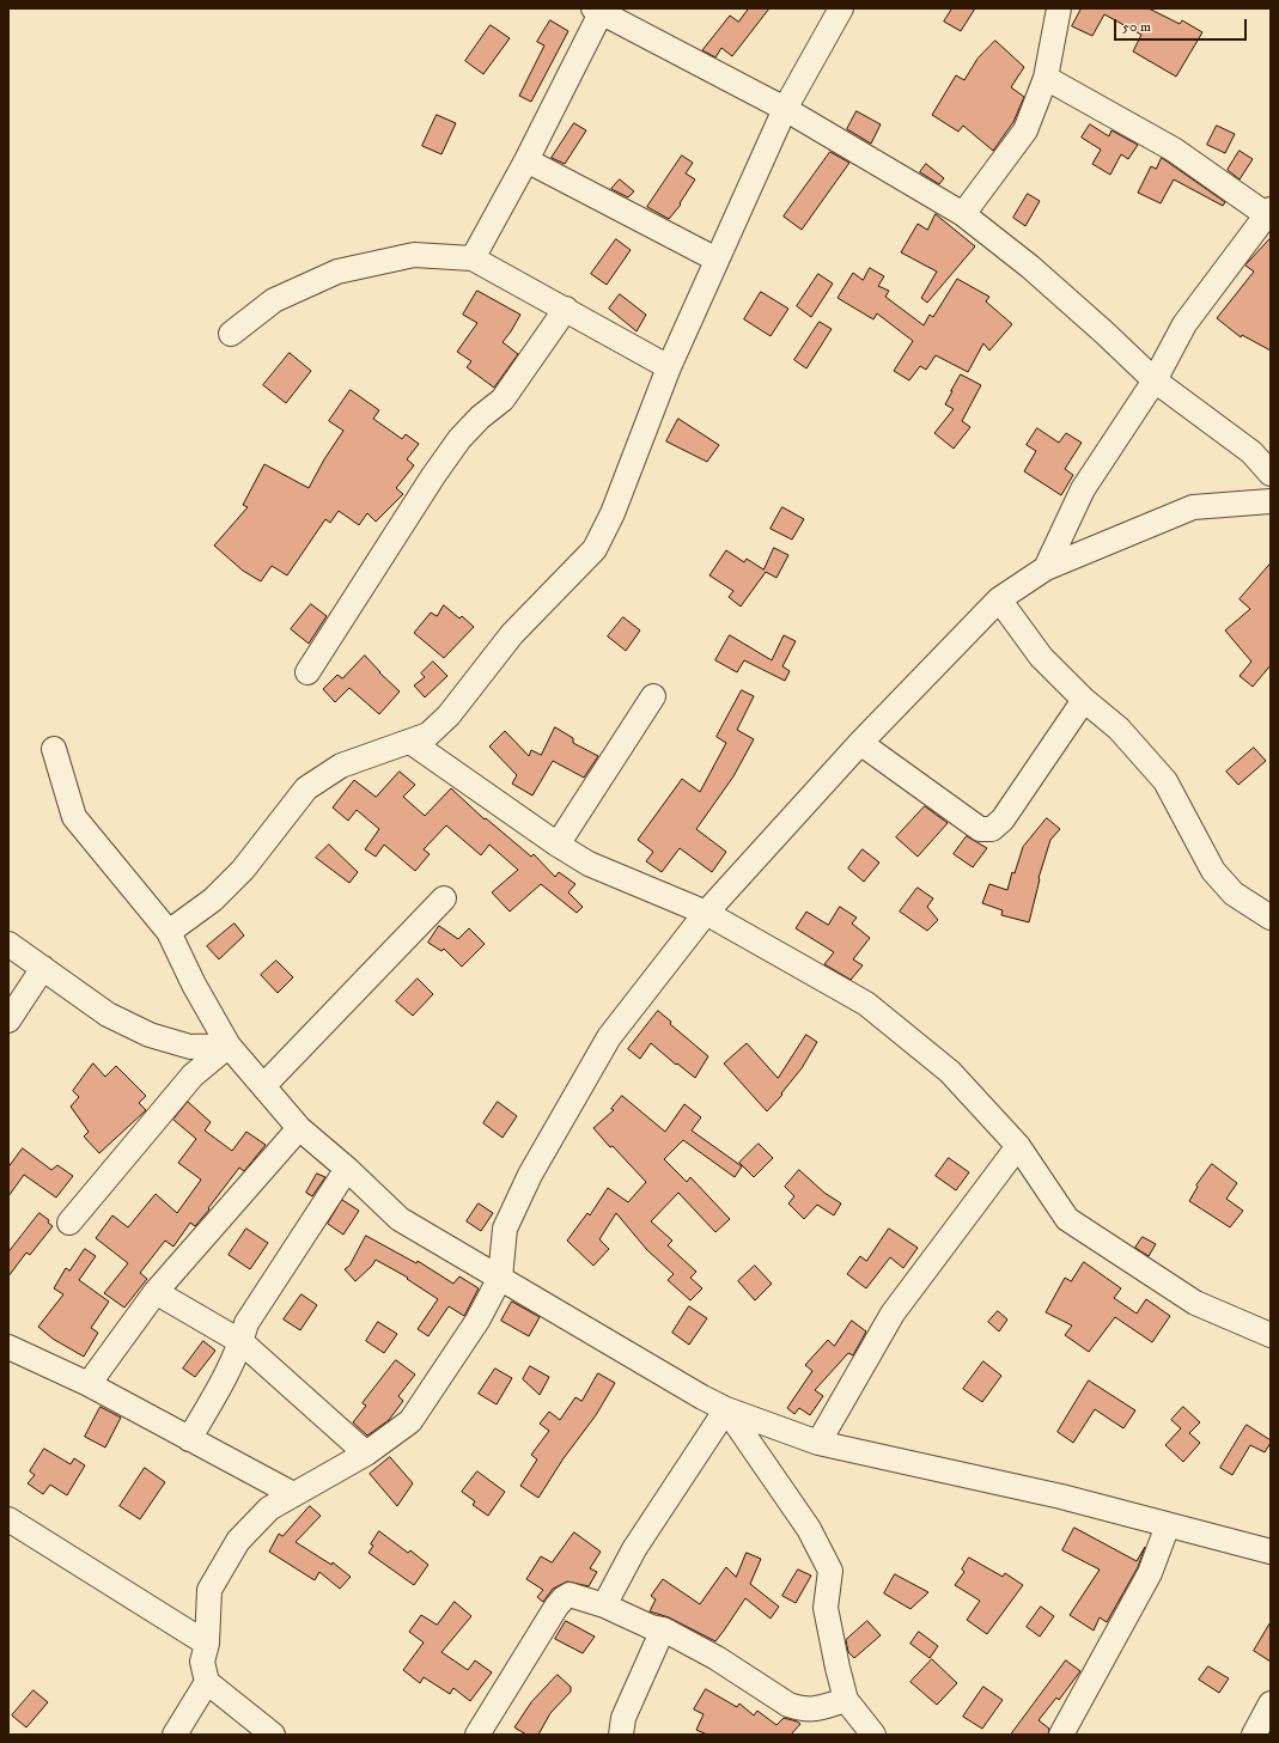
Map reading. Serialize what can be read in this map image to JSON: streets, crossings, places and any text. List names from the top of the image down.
{
  "scale_bar": "50 m"
}
